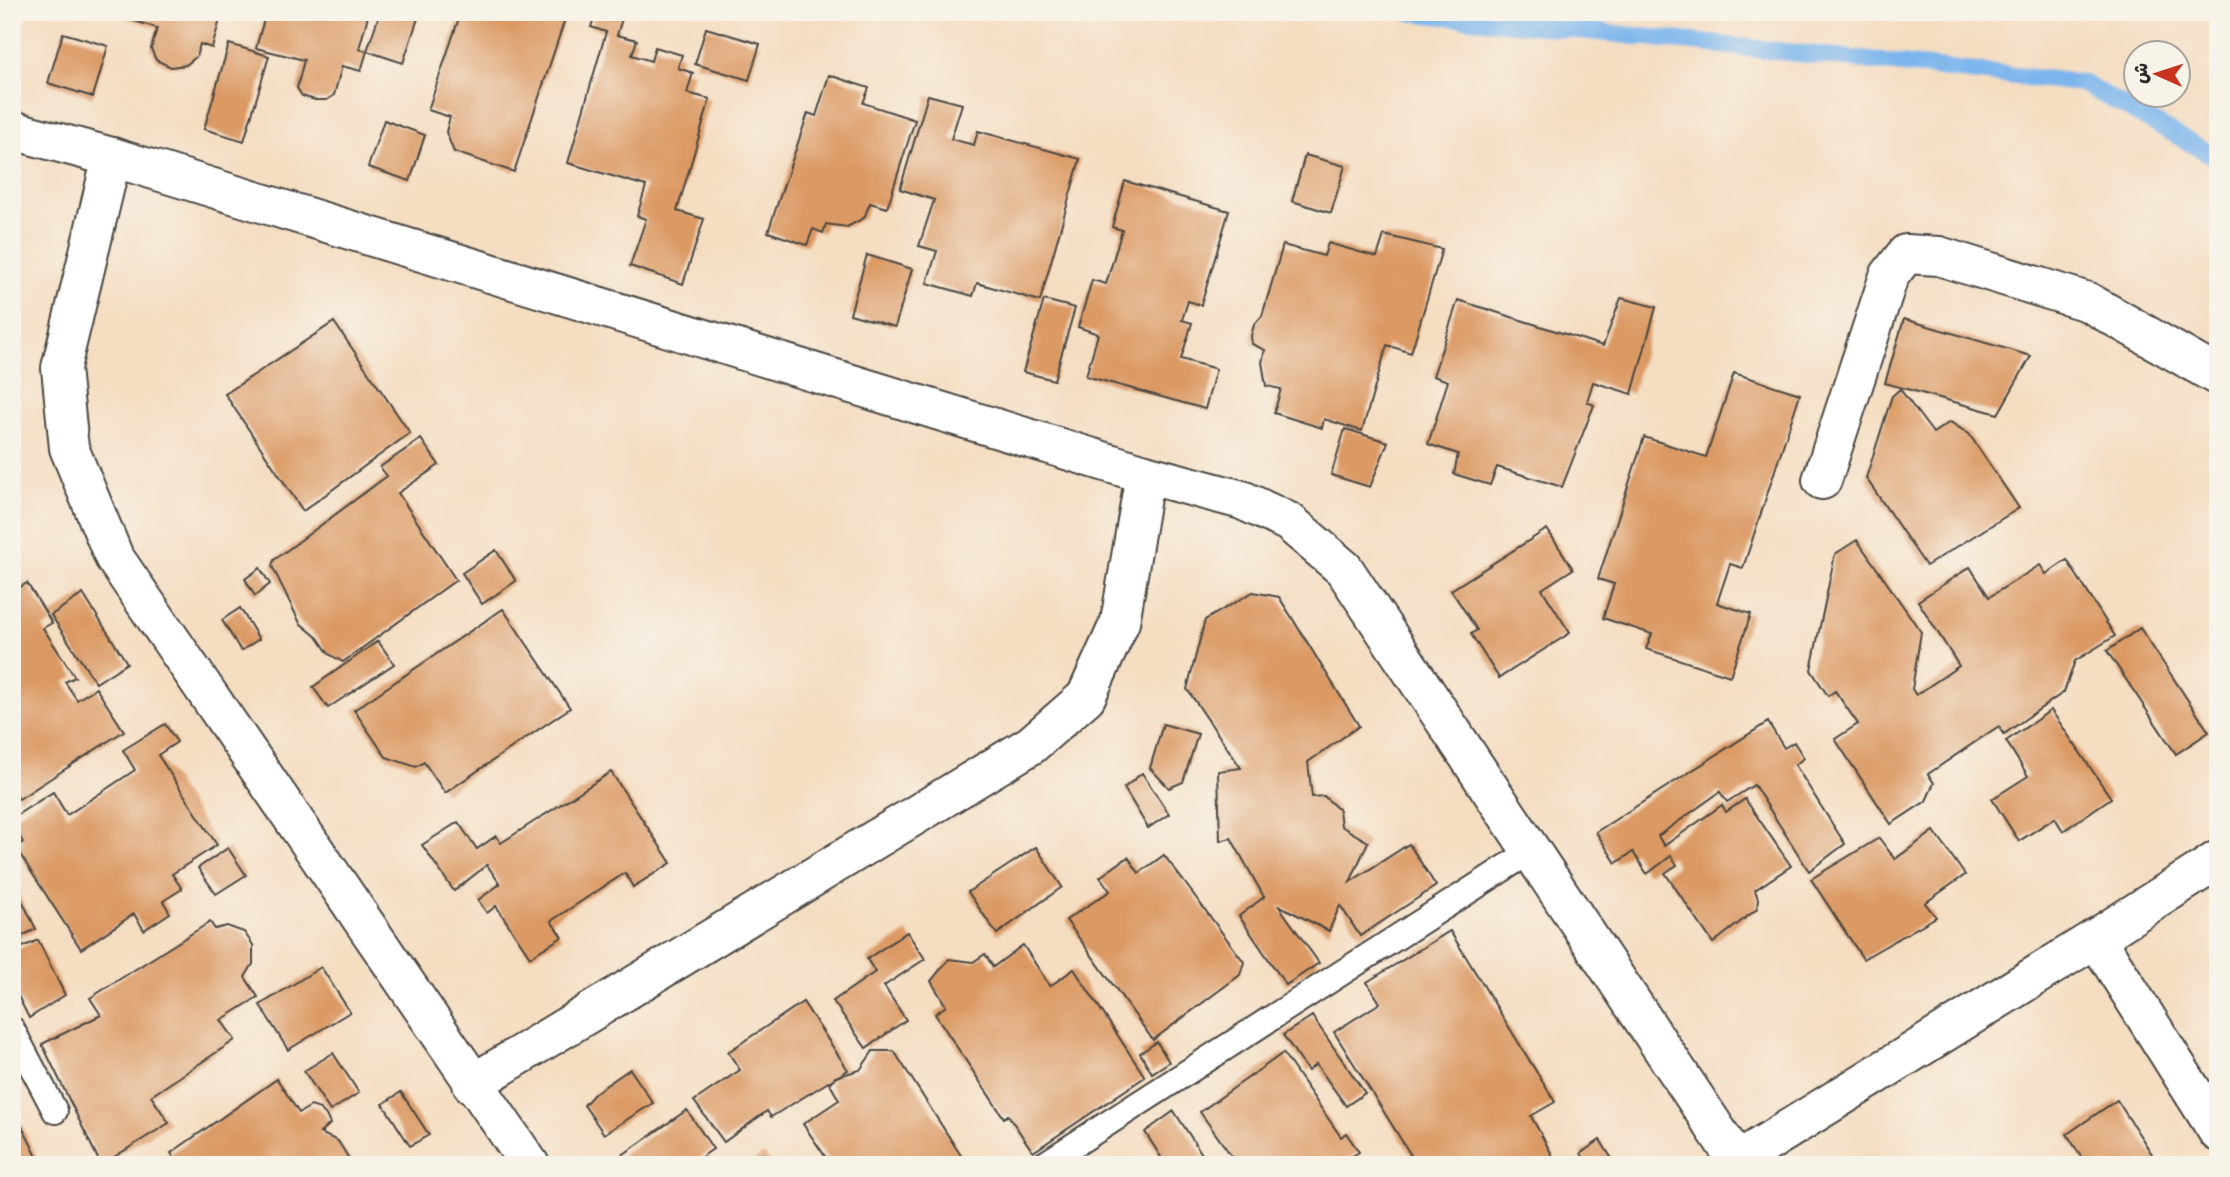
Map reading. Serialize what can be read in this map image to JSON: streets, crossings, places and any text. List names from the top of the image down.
{
  "north": "left"
}
